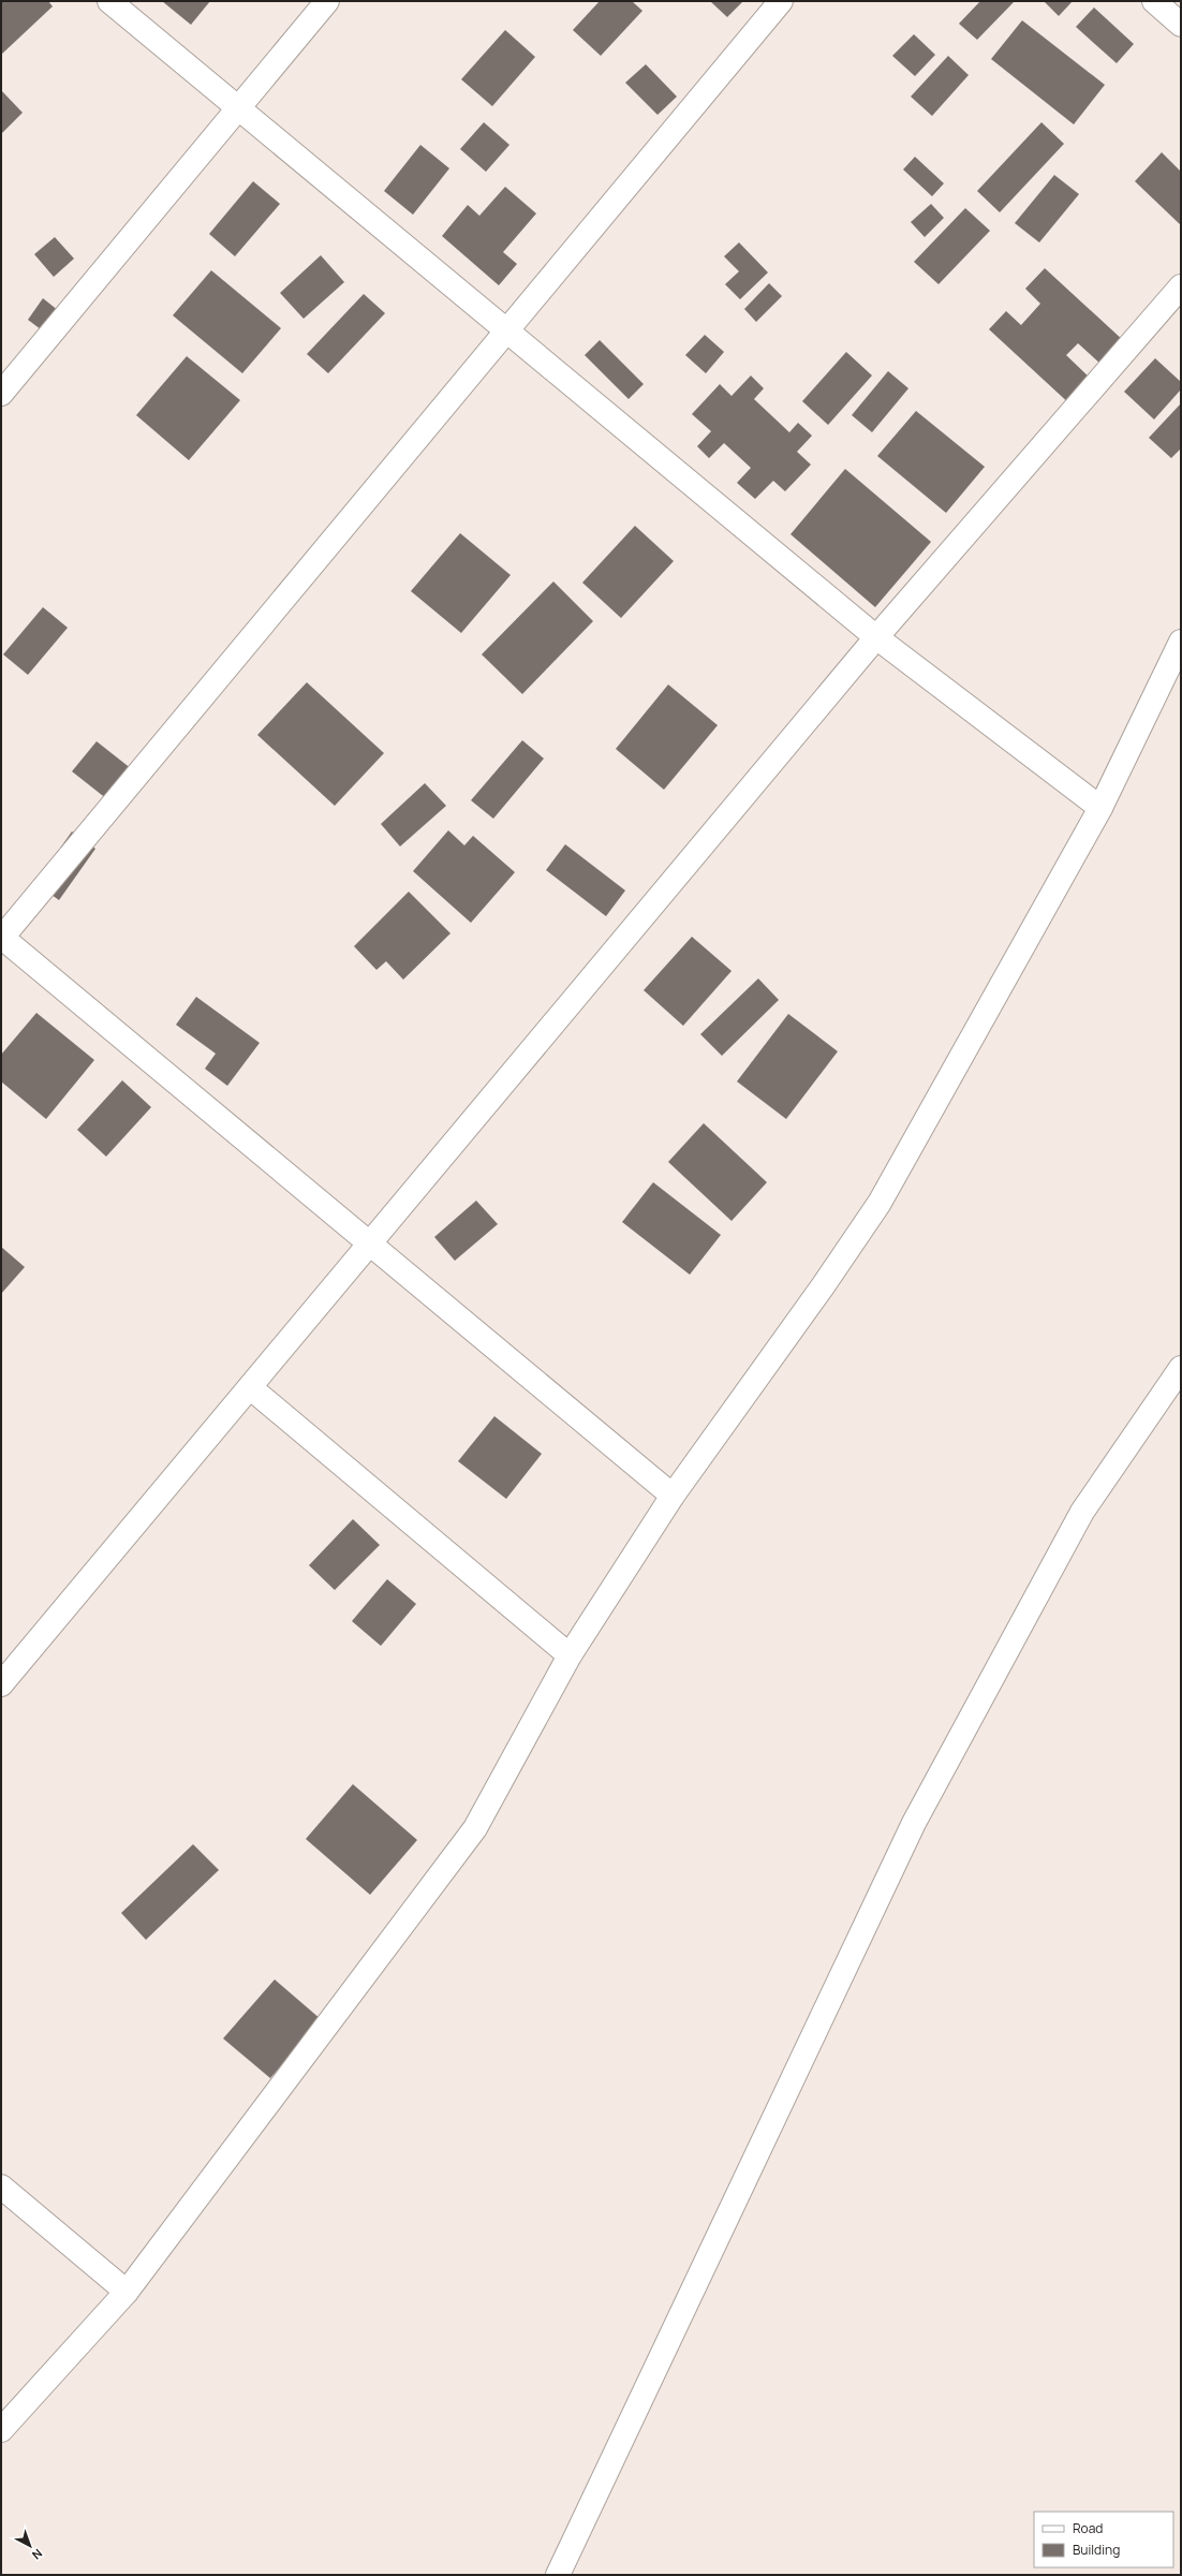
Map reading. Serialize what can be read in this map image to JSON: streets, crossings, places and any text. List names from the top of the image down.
{
  "legend": ["Road", "Building"],
  "north": "bottom right"
}
